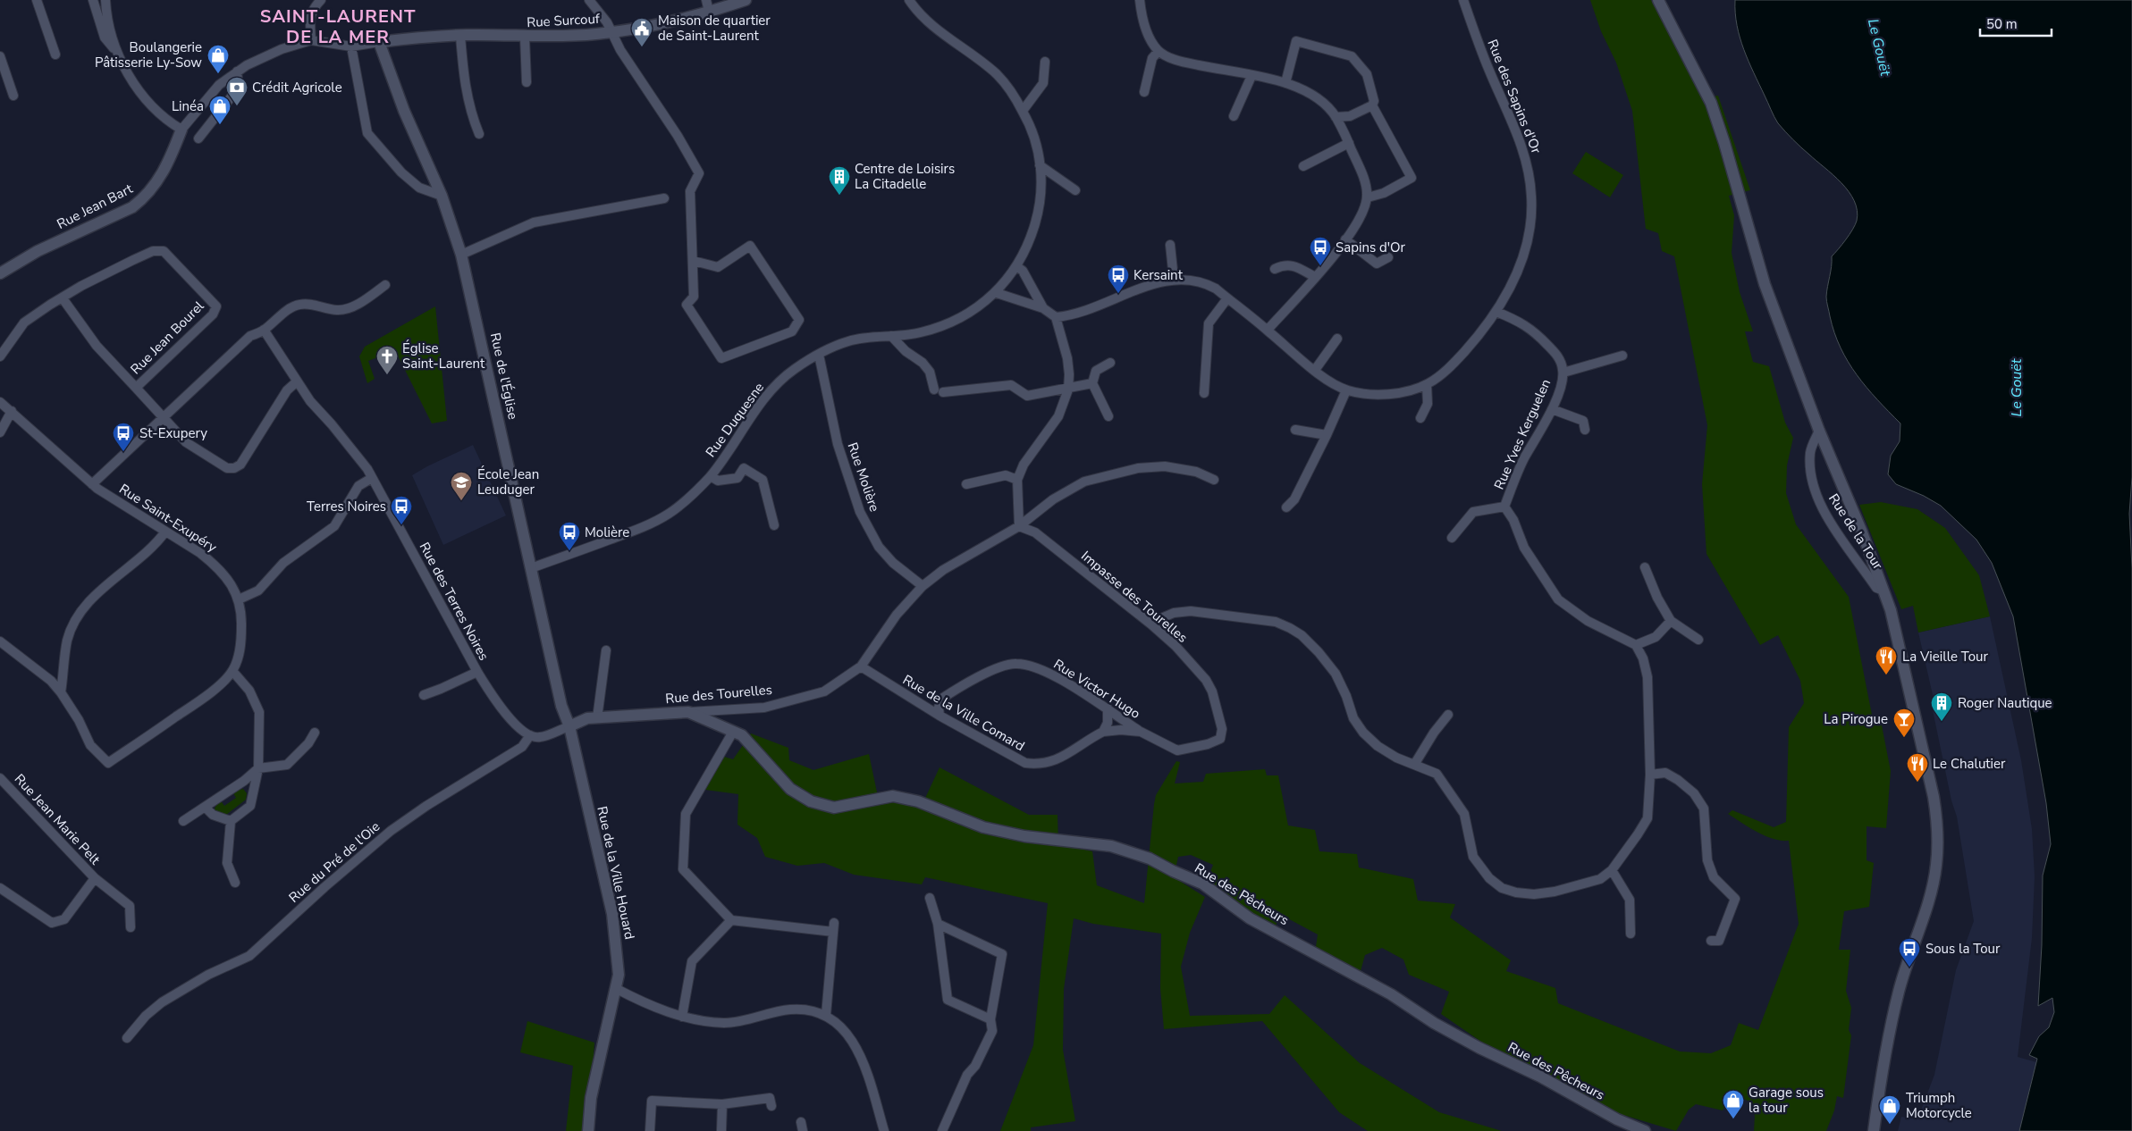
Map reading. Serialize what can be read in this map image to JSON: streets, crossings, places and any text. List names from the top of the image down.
{
  "streets": {
    "street": [
      "Rue Surcouf",
      "Rue des Sapins d'Or",
      "Rue Jean Bart",
      "Rue Jean Bourel",
      "Rue de l'Église",
      "Rue Duquesne",
      "Rue Yves Kerguelen",
      "Rue Molière",
      "Rue Saint-Exupéry",
      "Rue de la Tour",
      "Impasse des Tourelles",
      "Rue des Terres Noires",
      "Rue Victor Hugo",
      "Rue des Tourelles",
      "Rue de la Ville Comard",
      "Rue Jean Marie Pelt",
      "Rue du Pré de l'Oie",
      "Rue de la Ville Houard",
      "Rue des Pêcheurs"
    ]
  },
  "crossings": [
    ["Rue Surcouf", "Rue Jean Bart"],
    ["Rue Surcouf", "Rue de l'Église"],
    ["Rue des Sapins d'Or", "Rue Yves Kerguelen"],
    ["Rue Jean Bart", "Rue de l'Église"],
    ["Rue Jean Bourel", "Rue des Terres Noires"],
    ["Rue de l'Église", "Rue Duquesne"],
    ["Rue de l'Église", "Rue des Tourelles"],
    ["Rue de l'Église", "Rue de la Ville Houard"],
    ["Rue Duquesne", "Rue Molière"],
    ["Rue Molière", "Rue des Tourelles"],
    ["Impasse des Tourelles", "Rue des Tourelles"],
    ["Impasse des Tourelles", "Rue de la Ville Comard"],
    ["Rue des Terres Noires", "Rue du Pré de l'Oie"],
    ["Rue Victor Hugo", "Rue de la Ville Comard"],
    ["Rue des Tourelles", "Rue de la Ville Comard"],
    ["Rue des Tourelles", "Rue de la Ville Houard"],
    ["Rue des Tourelles", "Rue des Pêcheurs"]
  ],
  "districts": ["SAINT-LAURENT DE LA MER"],
  "water": ["Le Gouët"],
  "places": {
    "public building": ["Maison de quartier de Saint-Laurent"],
    "shop": [
      "Boulangerie Pâtisserie Ly-Sow",
      "Linéa",
      "Garage sous la tour",
      "Triumph Motorcycle"
    ],
    "bank": ["Crédit Agricole"],
    "building": ["Centre de Loisirs La Citadelle", "Roger Nautique"],
    "bus stop": [
      "Sapins d'Or",
      "Kersaint",
      "St-Exupery",
      "Terres Noires",
      "Molière",
      "Sous la Tour"
    ],
    "church": ["Église Saint-Laurent"],
    "school or university": ["École Jean Leuduger"],
    "restaurant": ["La Vieille Tour", "Le Chalutier"],
    "bar": ["La Pirogue"]
  },
  "scale_bar": "50 m"
}
